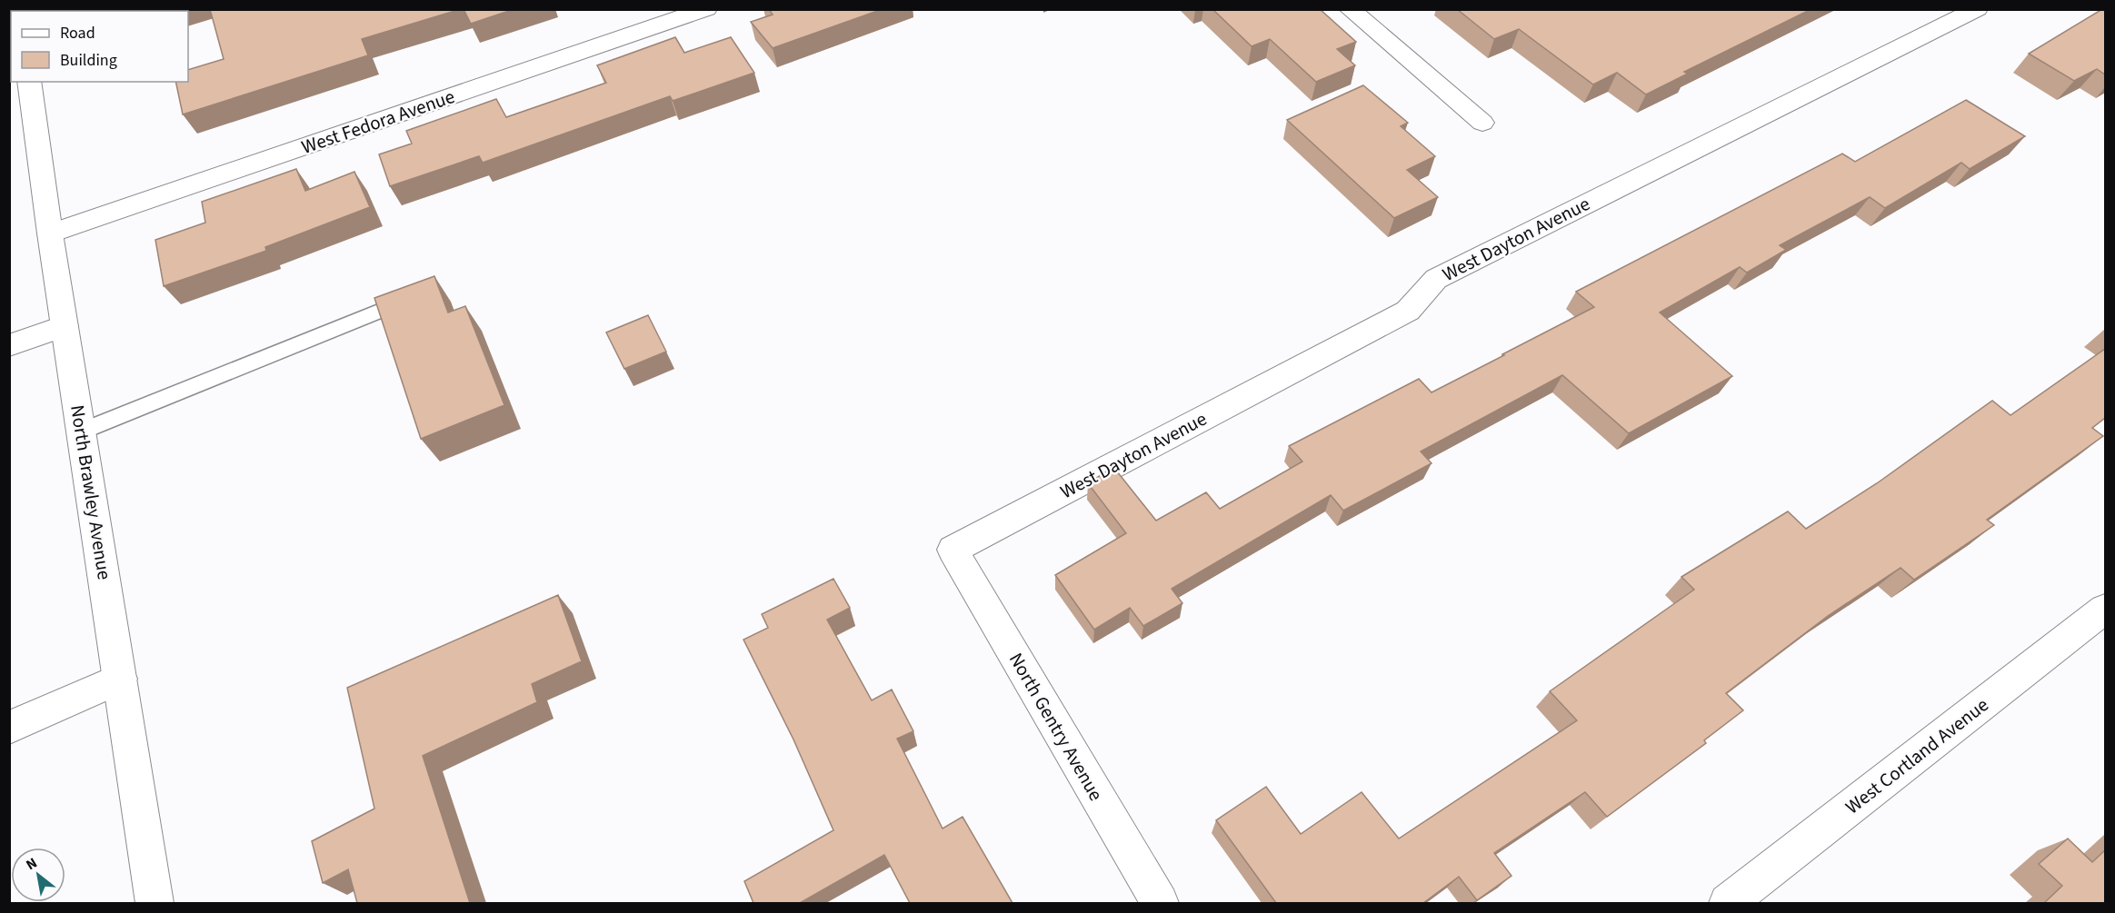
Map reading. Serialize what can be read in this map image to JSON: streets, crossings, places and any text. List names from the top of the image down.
{
  "streets": {
    "street": [
      "West Fedora Avenue",
      "West Dayton Avenue",
      "North Brawley Avenue",
      "North Gentry Avenue",
      "West Cortland Avenue"
    ]
  },
  "crossings": [
    ["West Fedora Avenue", "North Brawley Avenue"],
    ["West Dayton Avenue", "North Gentry Avenue"]
  ],
  "legend": ["Road", "Building"],
  "north": "top left"
}
